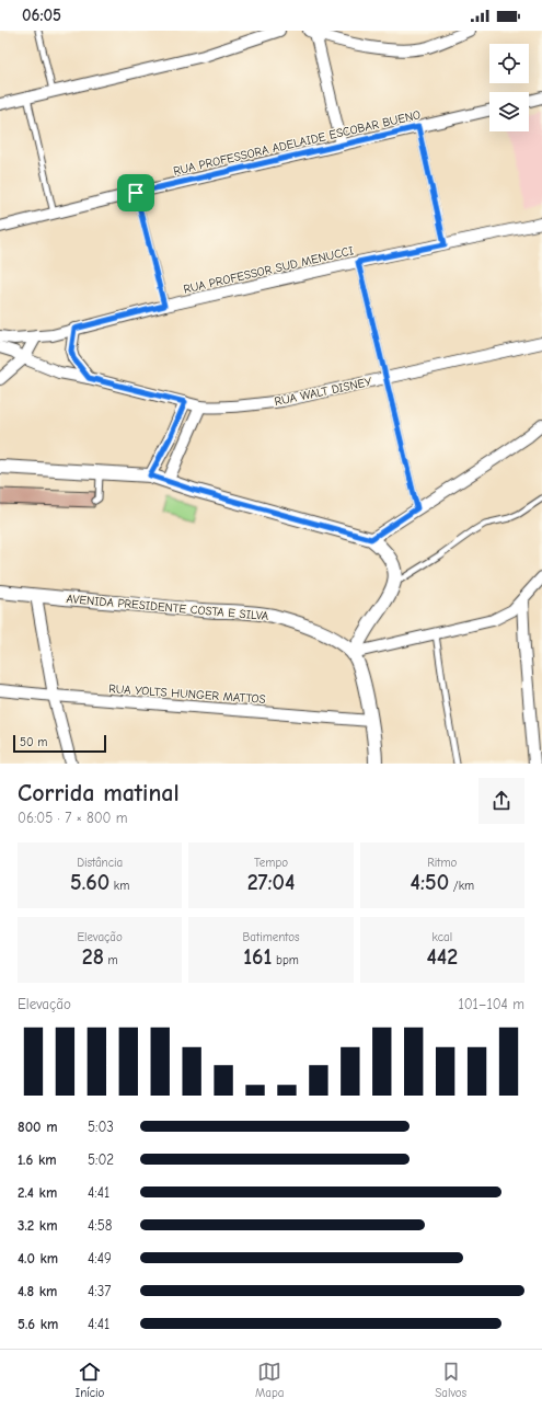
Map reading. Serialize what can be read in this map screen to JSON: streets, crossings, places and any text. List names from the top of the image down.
{
  "streets": {
    "street": [
      "RUA PROFESSORA ADELAIDE ESCOBAR BUENO",
      "RUA PROFESSOR SUD MENUCCI",
      "RUA WALT DISNEY",
      "AVENIDA PRESIDENTE COSTA E SILVA",
      "RUA YOLTS HUNGER MATTOS"
    ]
  },
  "scale_bar": "50 m",
  "page": {
    "status": "06:05",
    "scale": "50 m",
    "heading": ["Corrida matinal", "06:05 · 7 × 800 m"],
    "stats": [
      ["Distância", "5.60 km"],
      ["Tempo", "27:04"],
      ["Ritmo", "4:50 /km"],
      ["Elevação", "28 m"],
      ["Batimentos", "161 bpm"],
      ["kcal", "442"]
    ],
    "chart": ["Elevação", "101–104 m"],
    "list": [
      {
        "name": "800 m",
        "note": "5:03"
      },
      {
        "name": "1.6 km",
        "note": "5:02"
      },
      {
        "name": "2.4 km",
        "note": "4:41"
      },
      {
        "name": "3.2 km",
        "note": "4:58"
      },
      {
        "name": "4.0 km",
        "note": "4:49"
      },
      {
        "name": "4.8 km",
        "note": "4:37"
      },
      {
        "name": "5.6 km",
        "note": "4:41"
      }
    ],
    "tabs": ["Início", "Mapa", "Salvos"]
  }
}
